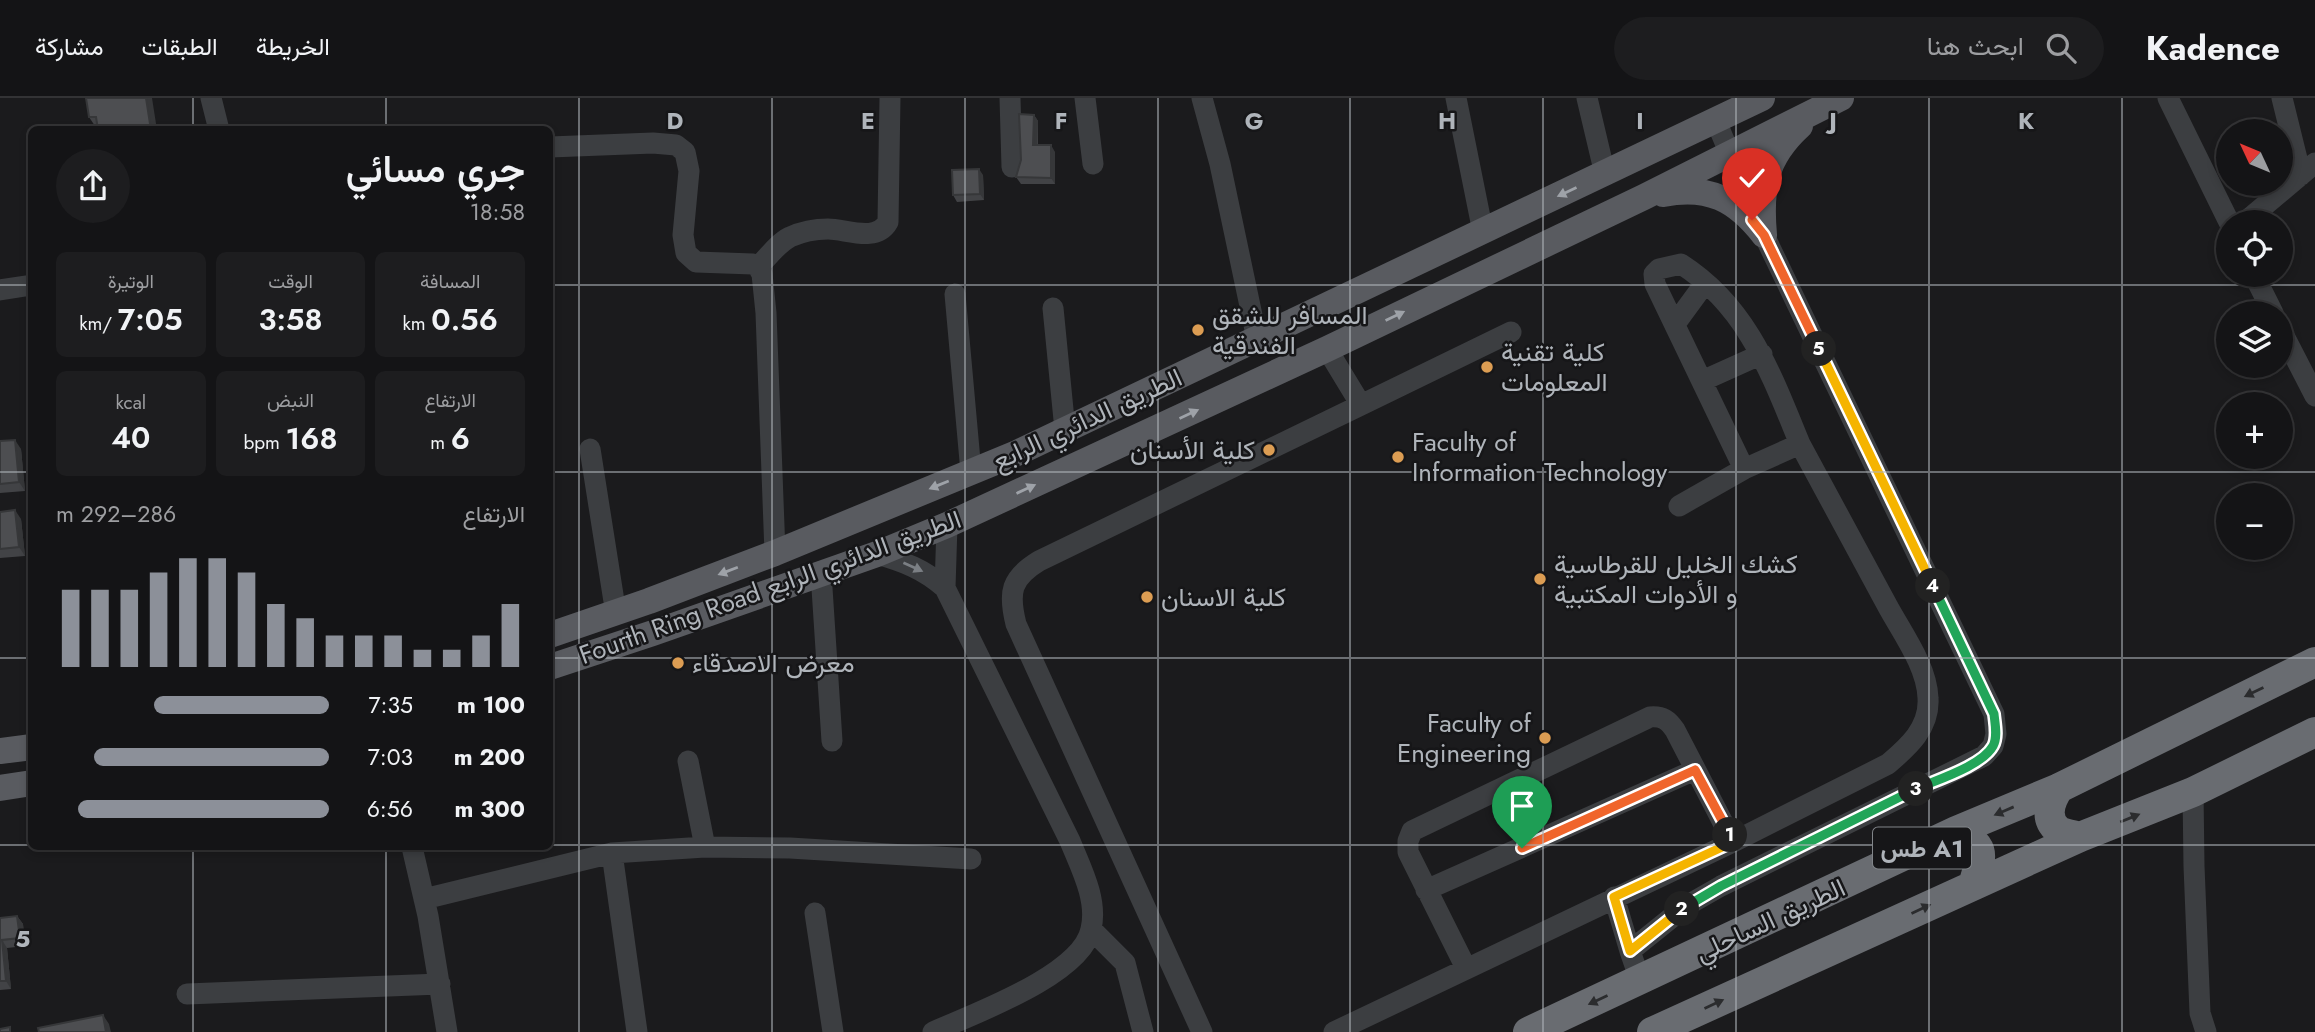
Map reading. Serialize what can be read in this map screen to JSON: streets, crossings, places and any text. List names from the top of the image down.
{
  "streets": {
    "highway": ["طس A1", "الطريق الساحلي"],
    "main road": ["الطريق الدائري الرابع", "Fourth Ring Road الطريق الدائري الرابع"]
  },
  "crossings": [
    ["الطريق الدائري الرابع", "Fourth Ring Road الطريق الدائري الرابع"]
  ],
  "places": [
    "المسافر للشقق الفندقية",
    "كلية تقنية المعلومات",
    "كلية الأسنان",
    "Faculty of Information Technology",
    "كشك الخليل للقرطاسية و الأدوات المكتبية",
    "كلية الاسنان",
    "معرض الاصدقاء",
    "Faculty of Engineering"
  ],
  "north": "top left",
  "page": {
    "header": "Kadence",
    "search": "ابحث هنا",
    "nav": ["الخريطة", "الطبقات", "مشاركة"],
    "map_buttons": ["+", "−"],
    "heading": ["جري مسائي", "18:58"],
    "stats": [
      ["المسافة", "0.56 km"],
      ["الوقت", "3:58"],
      ["الوتيرة", "7:05 /km"],
      ["الارتفاع", "6 m"],
      ["النبض", "168 bpm"],
      ["kcal", "40"]
    ],
    "pins": [
      "5",
      "4",
      "3",
      "1",
      "2"
    ],
    "chart": ["الارتفاع", "286–292 m"],
    "list": [
      {
        "name": "100 m",
        "note": "7:35"
      },
      {
        "name": "200 m",
        "note": "7:03"
      },
      {
        "name": "300 m",
        "note": "6:56"
      }
    ]
  },
  "grid": {
    "columns": [
      "D",
      "E",
      "F",
      "G",
      "H",
      "I",
      "J",
      "K"
    ],
    "rows": ["5"]
  }
}
